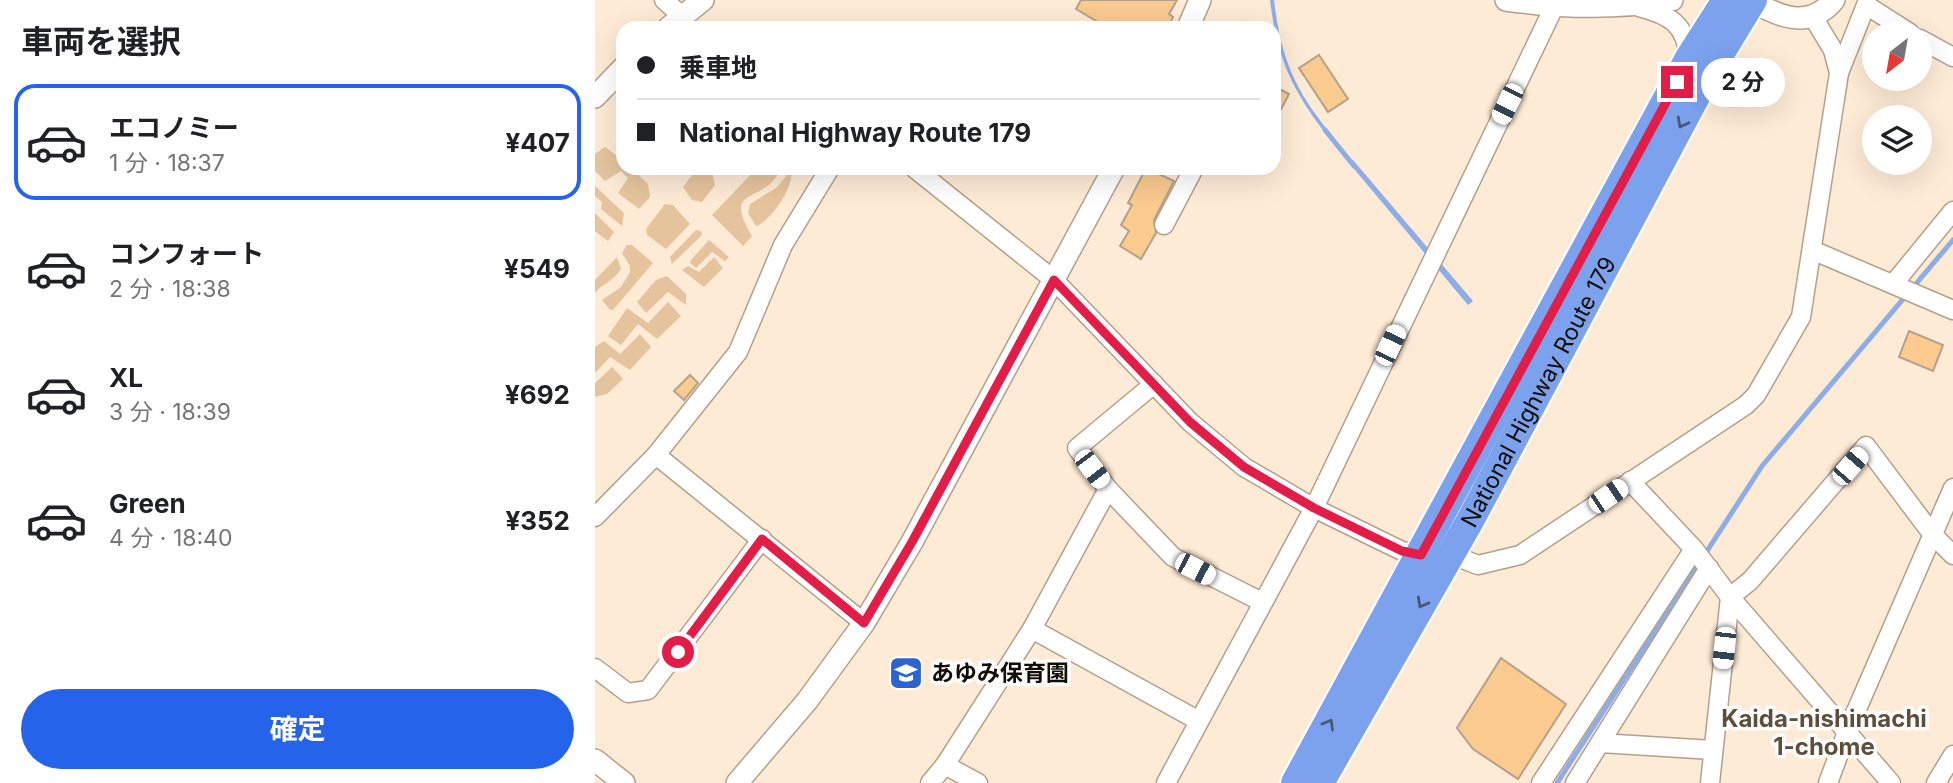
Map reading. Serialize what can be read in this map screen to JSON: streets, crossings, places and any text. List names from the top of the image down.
{
  "streets": {
    "highway": ["National Highway Route 179"]
  },
  "districts": ["Kaida-nishimachi 1-chome"],
  "places": {
    "school or university": ["あゆみ保育園"]
  },
  "north": "bottom left",
  "page": {
    "heading": "車両を選択",
    "banner": ["乗車地", "National Highway Route 179"],
    "bubble": "2 分",
    "list": [
      {
        "name": "エコノミー",
        "note": "1 分 · 18:37",
        "value": "¥407"
      },
      {
        "name": "コンフォート",
        "note": "2 分 · 18:38",
        "value": "¥549"
      },
      {
        "name": "XL",
        "note": "3 分 · 18:39",
        "value": "¥692"
      },
      {
        "name": "Green",
        "note": "4 分 · 18:40",
        "value": "¥352"
      }
    ],
    "buttons": "確定"
  }
}
